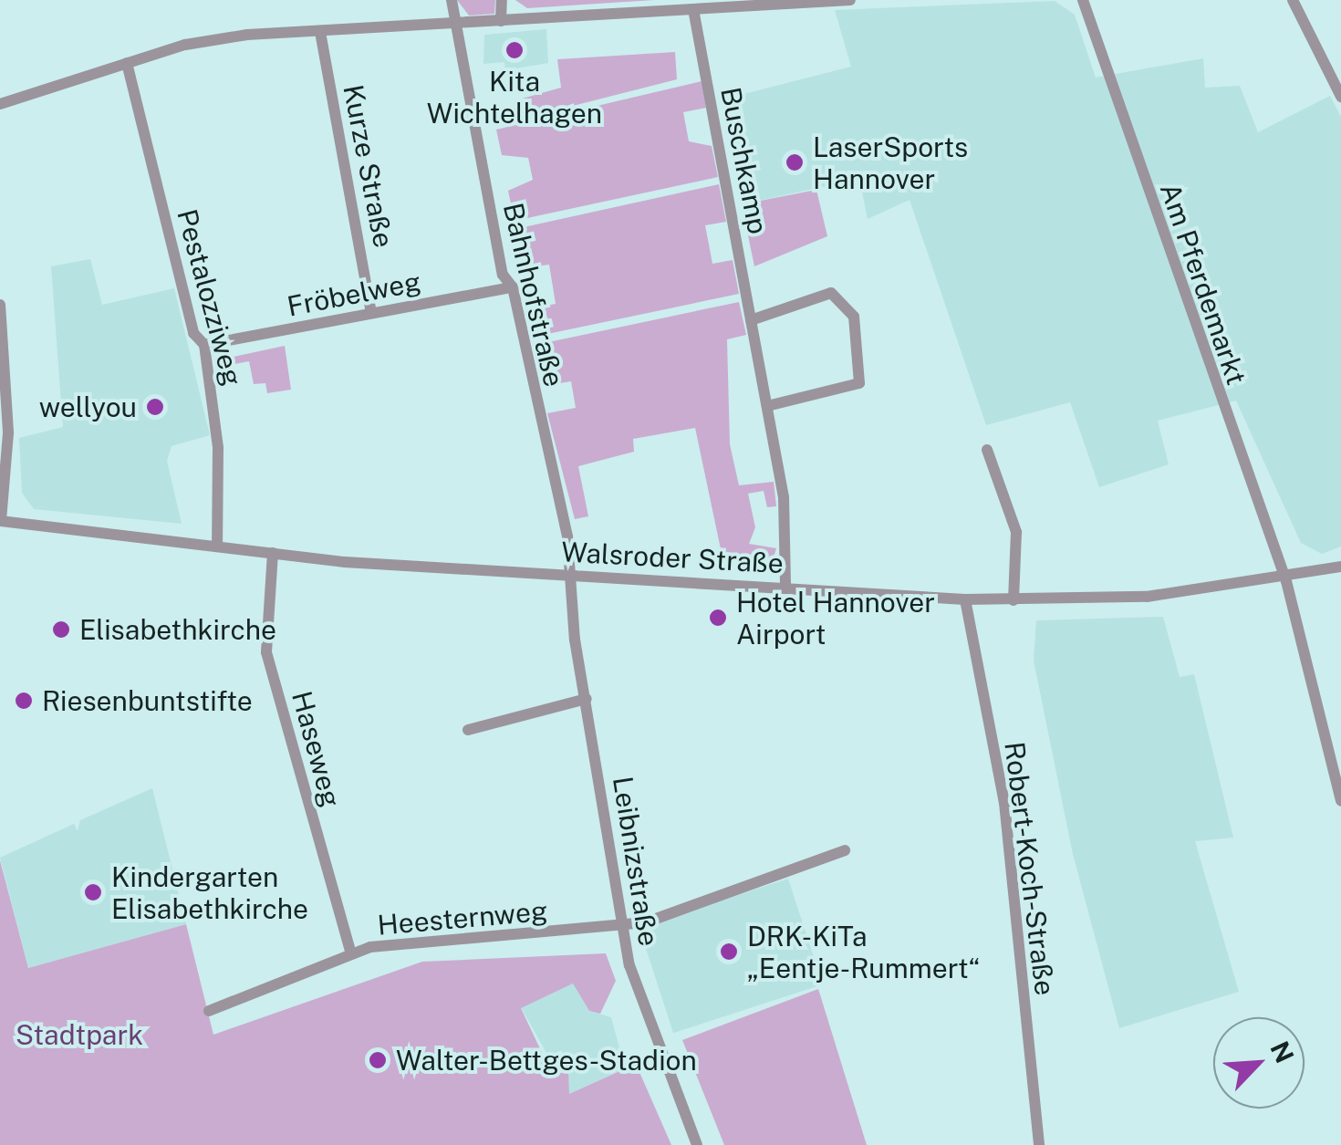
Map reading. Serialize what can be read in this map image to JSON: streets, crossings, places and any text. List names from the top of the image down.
{
  "streets": {
    "street": [
      "Buschkamp",
      "Kurze Straße",
      "Am Pferdemarkt",
      "Fröbelweg",
      "Bahnhofstraße",
      "Pestalozziweg",
      "Walsroder Straße",
      "Haseweg",
      "Leibnizstraße",
      "Robert-Koch-Straße",
      "Heesternweg"
    ]
  },
  "crossings": [
    ["Buschkamp", "Walsroder Straße"],
    ["Kurze Straße", "Fröbelweg"],
    ["Am Pferdemarkt", "Walsroder Straße"],
    ["Fröbelweg", "Bahnhofstraße"],
    ["Fröbelweg", "Pestalozziweg"],
    ["Bahnhofstraße", "Walsroder Straße"],
    ["Bahnhofstraße", "Leibnizstraße"],
    ["Pestalozziweg", "Walsroder Straße"],
    ["Walsroder Straße", "Haseweg"],
    ["Walsroder Straße", "Leibnizstraße"],
    ["Walsroder Straße", "Robert-Koch-Straße"],
    ["Haseweg", "Heesternweg"],
    ["Leibnizstraße", "Heesternweg"]
  ],
  "parks": ["Stadtpark"],
  "places": [
    "Kita Wichtelhagen",
    "LaserSports Hannover",
    "wellyou",
    "Hotel Hannover Airport",
    "Elisabethkirche",
    "Riesenbuntstifte",
    "Kindergarten Elisabethkirche",
    "DRK-KiTa „Eentje-Rummert“",
    "Walter-Bettges-Stadion"
  ],
  "north": "top right"
}
